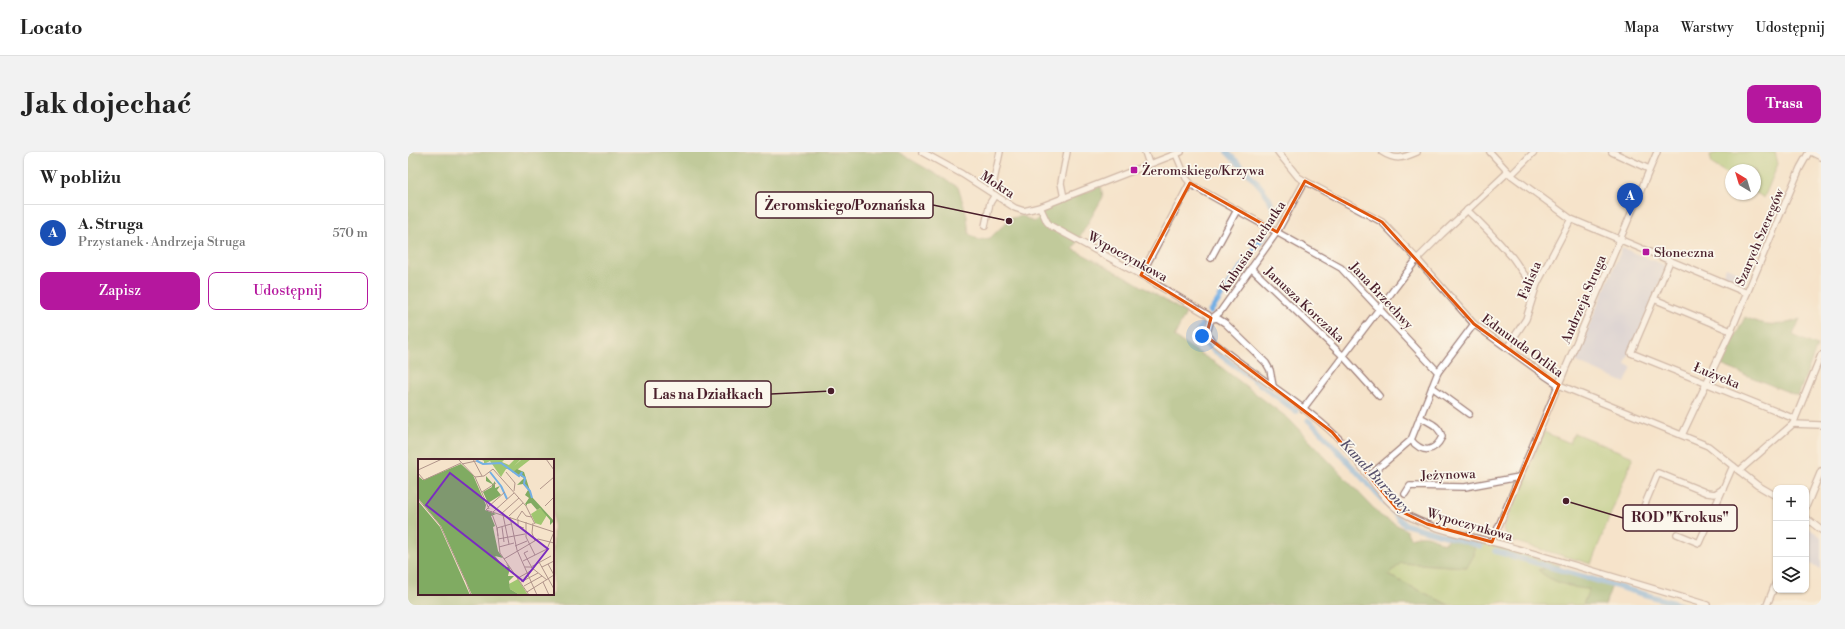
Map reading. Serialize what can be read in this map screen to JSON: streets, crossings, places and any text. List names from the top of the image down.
{
  "streets": {
    "street": [
      "Mokra",
      "Szarych Szeregów",
      "Kubusia Puchatka",
      "Wypoczynkowa",
      "Falista",
      "Jana Brzechwy",
      "Andrzeja Struga",
      "Janusza Korczaka",
      "Edmunda Orlika",
      "Łużycka",
      "Jeżynowa"
    ]
  },
  "crossings": [
    ["Mokra", "Wypoczynkowa"],
    ["Szarych Szeregów", "Edmunda Orlika"],
    ["Szarych Szeregów", "Łużycka"],
    ["Kubusia Puchatka", "Wypoczynkowa"],
    ["Kubusia Puchatka", "Jana Brzechwy"],
    ["Kubusia Puchatka", "Janusza Korczaka"],
    ["Kubusia Puchatka", "Edmunda Orlika"],
    ["Wypoczynkowa", "Andrzeja Struga"],
    ["Falista", "Edmunda Orlika"],
    ["Andrzeja Struga", "Edmunda Orlika"],
    ["Andrzeja Struga", "Jeżynowa"]
  ],
  "water": ["Kanał Burzowy"],
  "places": {
    "transit": ["Żeromskiego/Krzywa", "Słoneczna"],
    "other": ["Żeromskiego/Poznańska", "Las na Działkach", "ROD \"Krokus\""]
  },
  "north": "top left",
  "page": {
    "header": "Locato",
    "nav": ["Mapa", "Warstwy", "Udostępnij"],
    "buttons": [
      "Trasa",
      ["Zapisz", "Udostępnij"]
    ],
    "title": "Jak dojechać",
    "heading": "W pobliżu",
    "pins": "A",
    "list": [
      {
        "mark": "A",
        "name": "A. Struga",
        "note": "Przystanek · Andrzeja Struga",
        "value": "570 m"
      }
    ],
    "map_buttons": ["+", "−"]
  }
}
